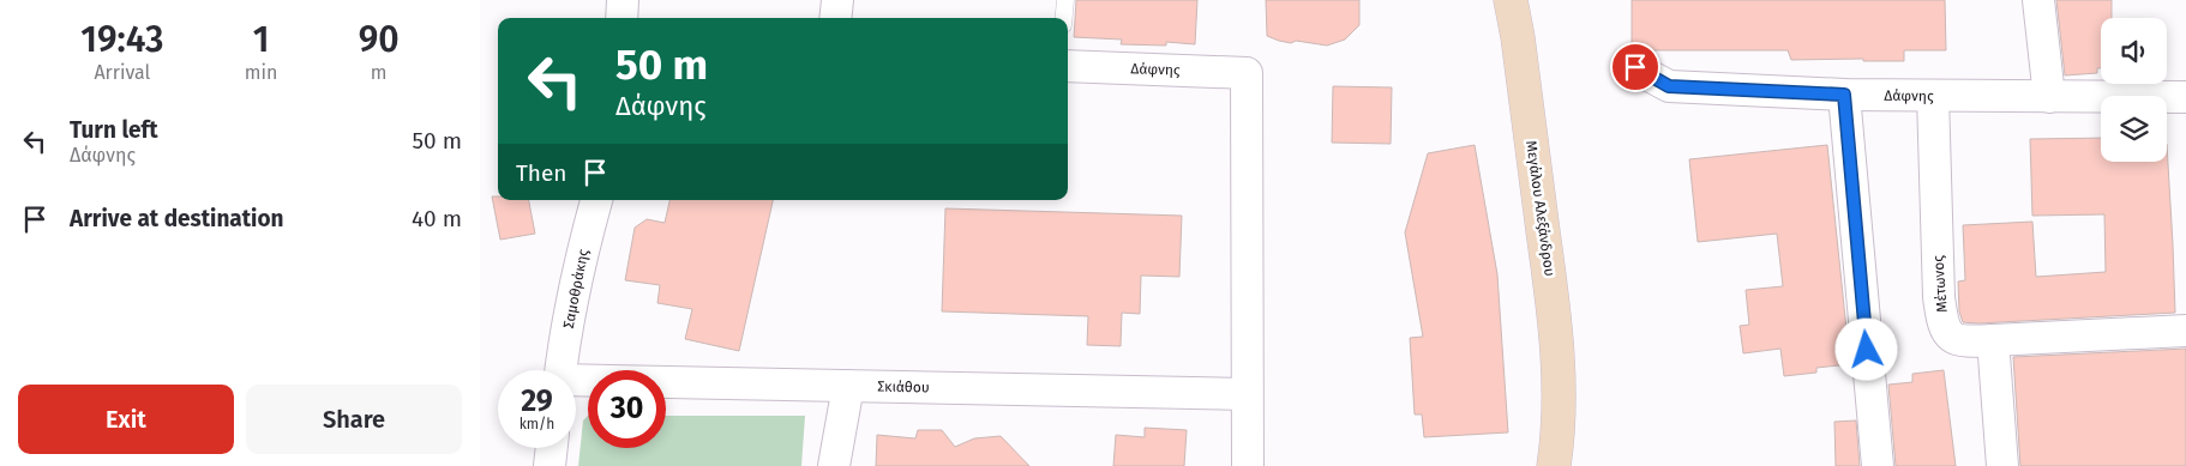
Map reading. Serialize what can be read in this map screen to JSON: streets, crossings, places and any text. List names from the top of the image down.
{
  "streets": {
    "main road": ["Μεγάλου Αλεξάνδρου"],
    "street": [
      "Δάφνης",
      "Μέτωνος",
      "Σαμοθράκης",
      "Σκιάθου"
    ]
  },
  "crossings": [
    ["Δάφνης", "Μέτωνος"],
    ["Δάφνης", "Σκιάθου"]
  ],
  "page": {
    "eta": [
      "19:43",
      "Arrival",
      "1",
      "min",
      "90",
      "m"
    ],
    "turn": ["50 m", "Δάφνης"],
    "list": [
      {
        "name": "Turn left",
        "note": "Δάφνης",
        "value": "50 m"
      },
      {
        "name": "Arrive at destination",
        "value": "40 m"
      }
    ],
    "then": "Then",
    "speed": "29 km/h",
    "limit": "30",
    "buttons": ["Exit", "Share"]
  }
}
